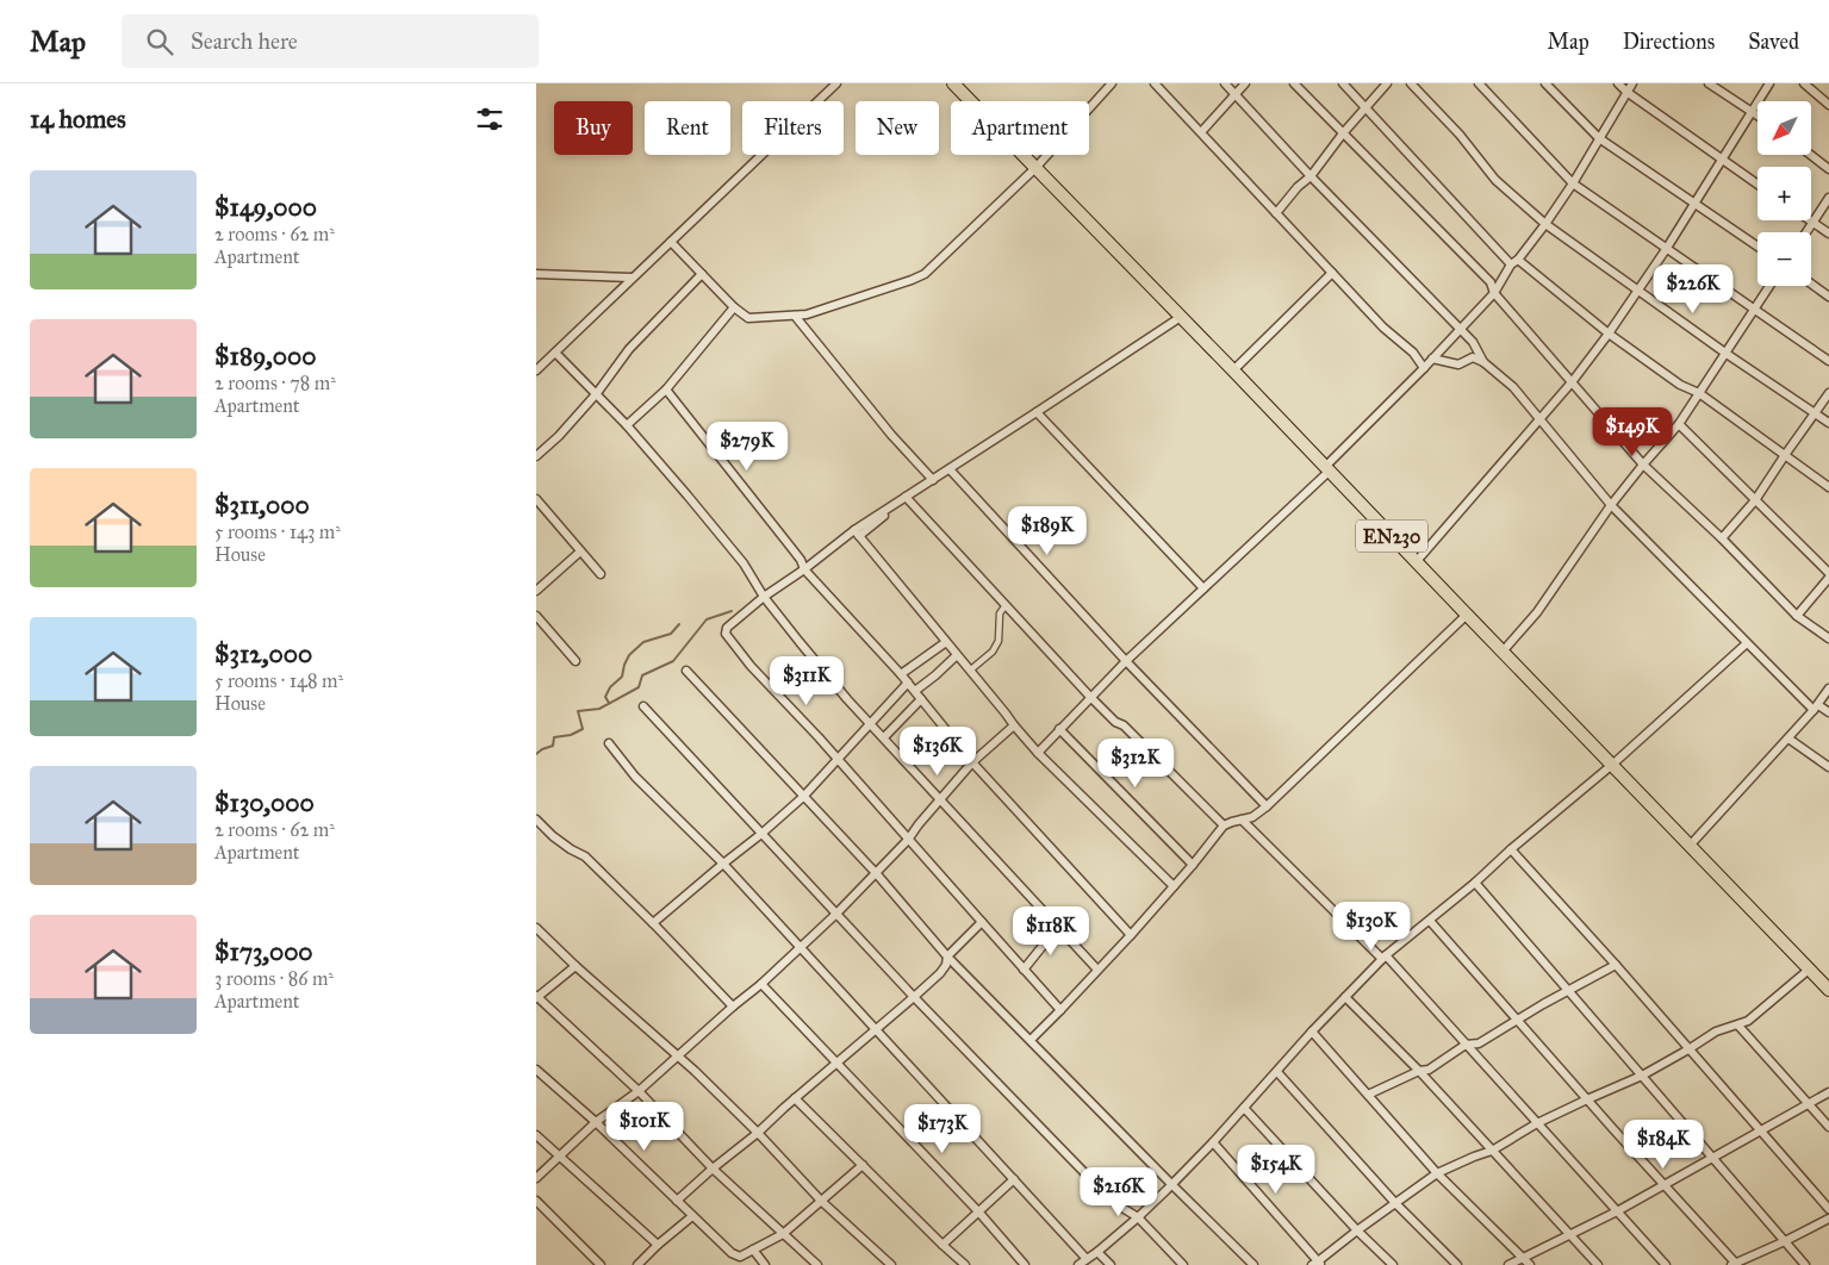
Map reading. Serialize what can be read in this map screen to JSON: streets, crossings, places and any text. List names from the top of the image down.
{
  "streets": {
    "main road": ["EN230"]
  },
  "north": "bottom left",
  "page": {
    "header": "Map",
    "search": "Search here",
    "nav": ["Map", "Directions", "Saved"],
    "heading": "14 homes",
    "map_buttons": ["+", "−"],
    "chip": [
      "Buy",
      "Rent",
      "Filters",
      "New",
      "Apartment"
    ],
    "list": [
      {
        "name": "$149,000",
        "note": "2 rooms · 62 m² · Apartment"
      },
      {
        "name": "$189,000",
        "note": "2 rooms · 78 m² · Apartment"
      },
      {
        "name": "$311,000",
        "note": "5 rooms · 143 m² · House"
      },
      {
        "name": "$312,000",
        "note": "5 rooms · 148 m² · House"
      },
      {
        "name": "$130,000",
        "note": "2 rooms · 62 m² · Apartment"
      },
      {
        "name": "$173,000",
        "note": "3 rooms · 86 m² · Apartment"
      }
    ],
    "price": [
      "$226K",
      "$149K",
      "$279K",
      "$189K",
      "$311K",
      "$136K",
      "$312K",
      "$130K",
      "$118K",
      "$101K",
      "$173K",
      "$184K",
      "$154K",
      "$216K"
    ]
  }
}
